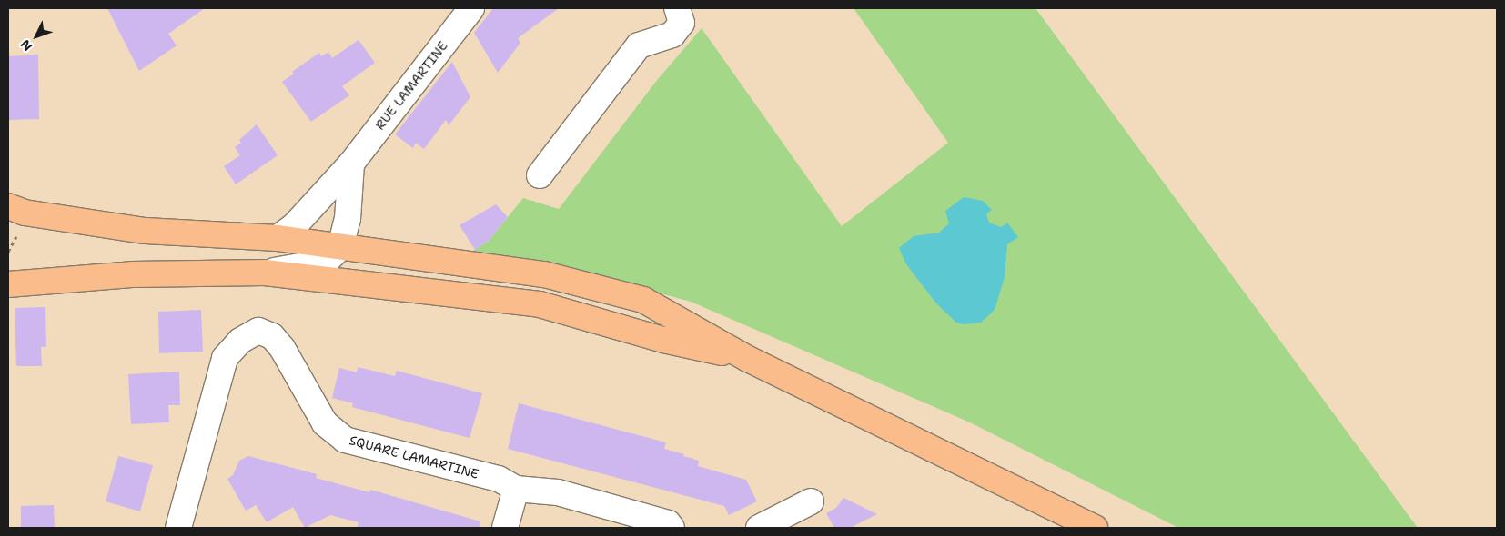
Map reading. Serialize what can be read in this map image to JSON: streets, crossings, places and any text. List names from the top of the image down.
{
  "streets": {
    "street": ["RUE LAMARTINE", "SQUARE LAMARTINE"]
  },
  "north": "bottom left"
}
